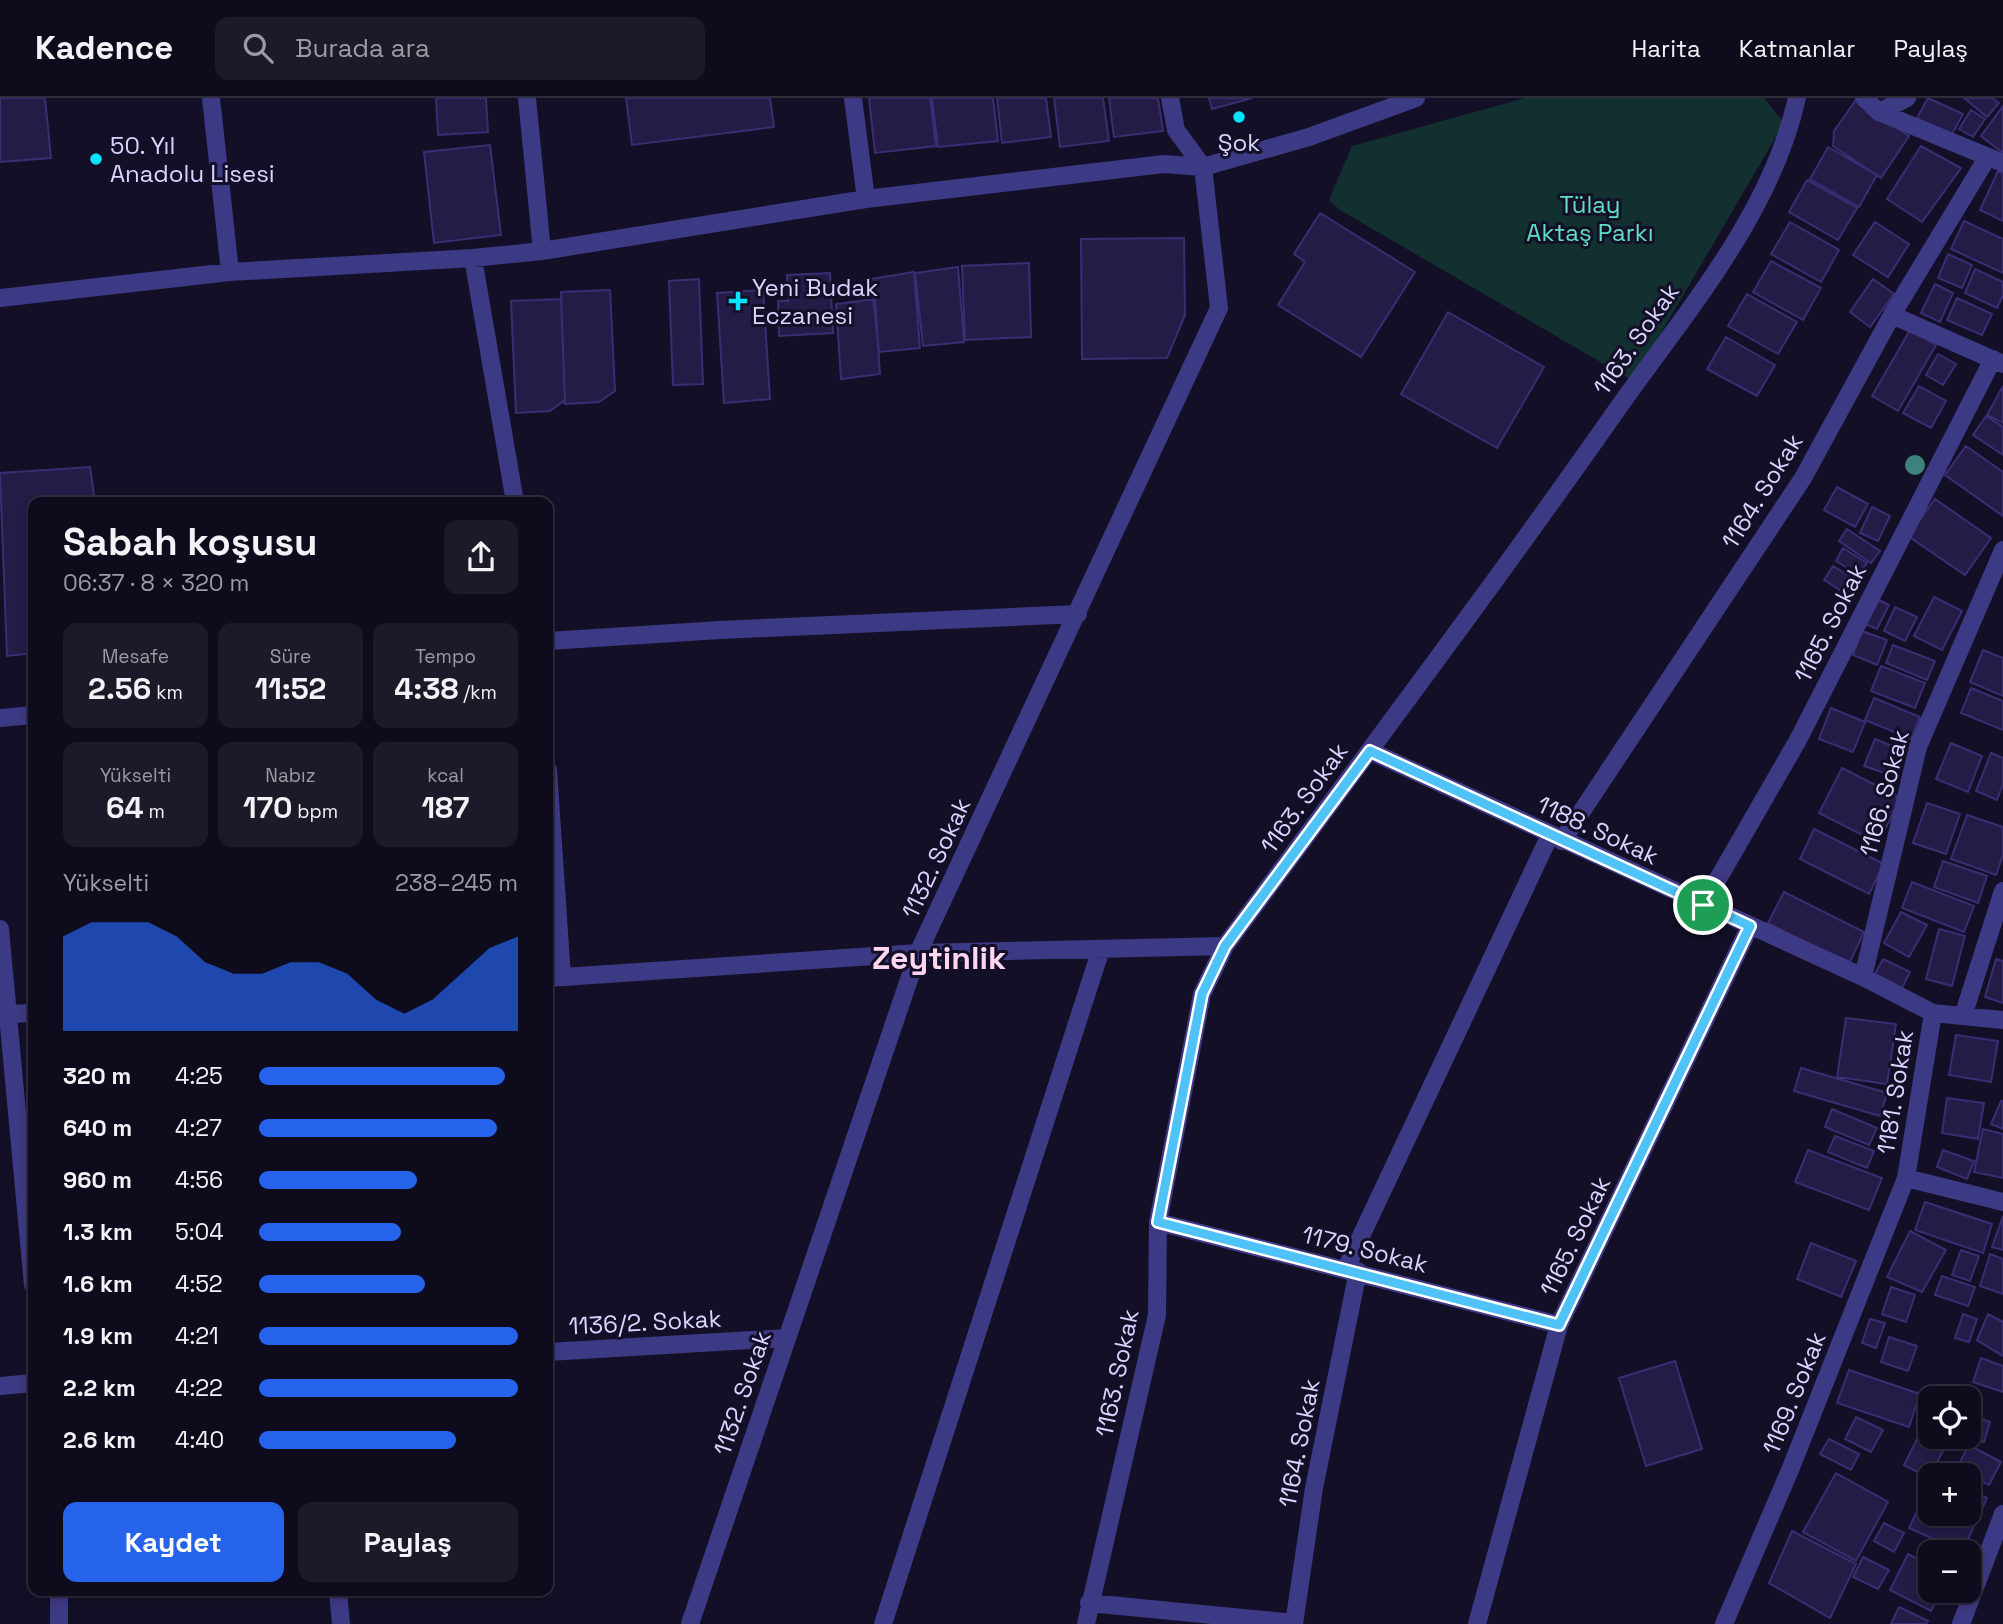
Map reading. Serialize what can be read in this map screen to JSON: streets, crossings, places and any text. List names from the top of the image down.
{
  "streets": {
    "street": [
      "1163. Sokak",
      "1164. Sokak",
      "1165. Sokak",
      "1166. Sokak",
      "1188. Sokak",
      "1132. Sokak",
      "1181. Sokak",
      "1179. Sokak",
      "1136/2. Sokak",
      "1169. Sokak"
    ]
  },
  "crossings": [
    ["1163. Sokak", "1188. Sokak"],
    ["1163. Sokak", "1179. Sokak"],
    ["1164. Sokak", "1188. Sokak"],
    ["1164. Sokak", "1179. Sokak"],
    ["1165. Sokak", "1188. Sokak"],
    ["1165. Sokak", "1179. Sokak"],
    ["1166. Sokak", "1188. Sokak"],
    ["1188. Sokak", "1181. Sokak"],
    ["1132. Sokak", "1136/2. Sokak"],
    ["1181. Sokak", "1169. Sokak"]
  ],
  "districts": ["Zeytinlik"],
  "parks": ["Tülay Aktaş Parkı"],
  "places": {
    "other": ["Şok", "50. Yıl Anadolu Lisesi"],
    "health": ["Yeni Budak Eczanesi"]
  },
  "page": {
    "header": "Kadence",
    "search": "Burada ara",
    "nav": ["Harita", "Katmanlar", "Paylaş"],
    "heading": ["Sabah koşusu", "06:37 · 8 × 320 m"],
    "stats": [
      ["Mesafe", "2.56 km"],
      ["Süre", "11:52"],
      ["Tempo", "4:38 /km"],
      ["Yükselti", "64 m"],
      ["Nabız", "170 bpm"],
      ["kcal", "187"]
    ],
    "chart": ["Yükselti", "238–245 m"],
    "list": [
      {
        "name": "320 m",
        "note": "4:25"
      },
      {
        "name": "640 m",
        "note": "4:27"
      },
      {
        "name": "960 m",
        "note": "4:56"
      },
      {
        "name": "1.3 km",
        "note": "5:04"
      },
      {
        "name": "1.6 km",
        "note": "4:52"
      },
      {
        "name": "1.9 km",
        "note": "4:21"
      },
      {
        "name": "2.2 km",
        "note": "4:22"
      },
      {
        "name": "2.6 km",
        "note": "4:40"
      }
    ],
    "map_buttons": ["+", "−"],
    "buttons": ["Kaydet", "Paylaş"]
  }
}
